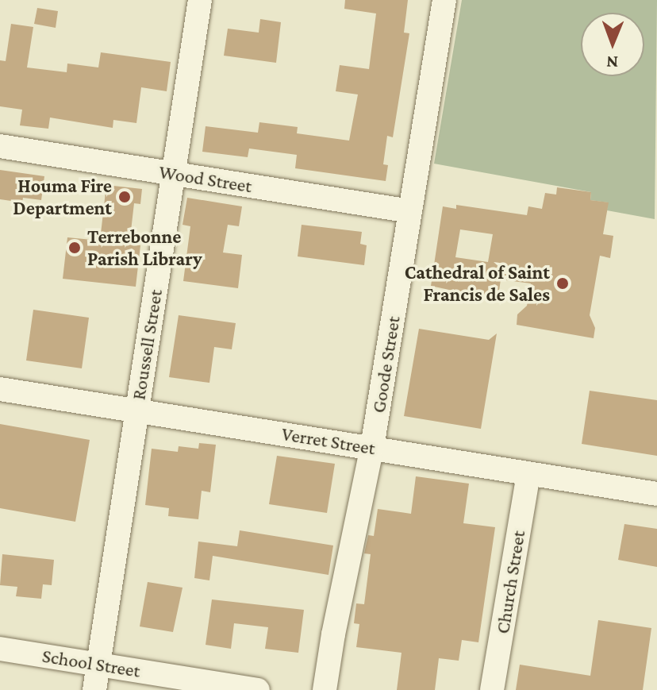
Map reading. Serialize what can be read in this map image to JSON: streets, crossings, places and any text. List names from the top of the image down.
{
  "streets": {
    "street": [
      "Wood Street",
      "Roussell Street",
      "Goode Street",
      "Verret Street",
      "Church Street",
      "School Street"
    ]
  },
  "crossings": [
    ["Wood Street", "Roussell Street"],
    ["Wood Street", "Goode Street"],
    ["Roussell Street", "Verret Street"],
    ["Roussell Street", "School Street"],
    ["Goode Street", "Verret Street"],
    ["Verret Street", "Church Street"]
  ],
  "places": ["Houma Fire Department", "Terrebonne Parish Library", "Cathedral of Saint Francis de Sales"],
  "north": "bottom"
}
